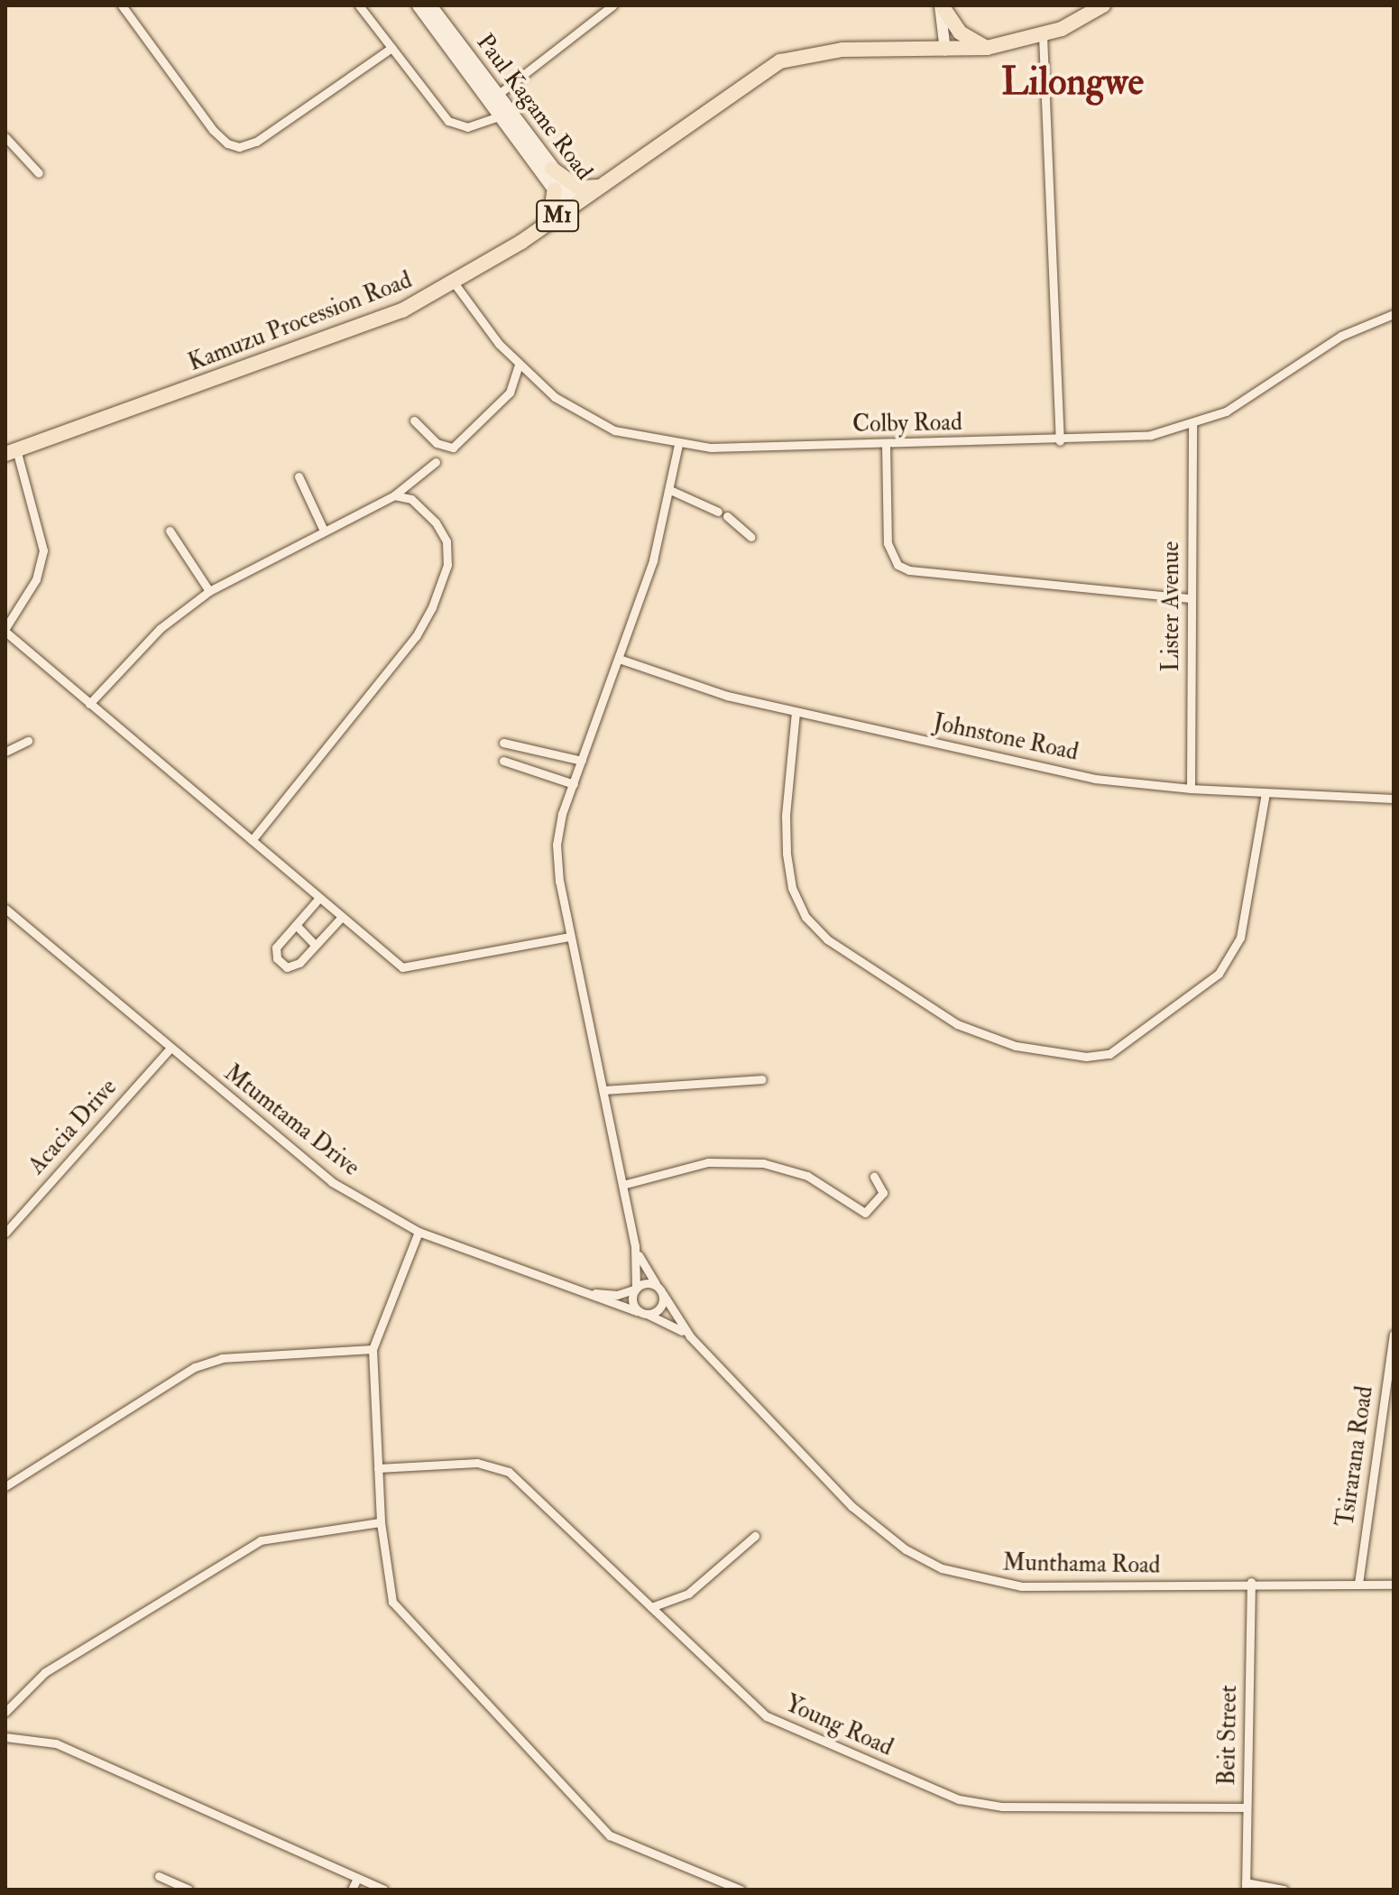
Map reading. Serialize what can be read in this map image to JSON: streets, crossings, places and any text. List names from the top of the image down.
{
  "streets": {
    "highway": ["M1", "Kamuzu Procession Road"],
    "main road": ["Paul Kagame Road"],
    "street": [
      "Colby Road",
      "Lister Avenue",
      "Johnstone Road",
      "Mtumtama Drive",
      "Acacia Drive",
      "Tsirarana Road",
      "Munthama Road",
      "Young Road",
      "Beit Street"
    ]
  },
  "crossings": [
    ["Paul Kagame Road", "Kamuzu Procession Road"],
    ["Kamuzu Procession Road", "Colby Road"],
    ["Colby Road", "Lister Avenue"],
    ["Lister Avenue", "Johnstone Road"],
    ["Mtumtama Drive", "Acacia Drive"],
    ["Tsirarana Road", "Munthama Road"],
    ["Munthama Road", "Beit Street"],
    ["Young Road", "Beit Street"]
  ],
  "districts": ["Lilongwe"]
}
